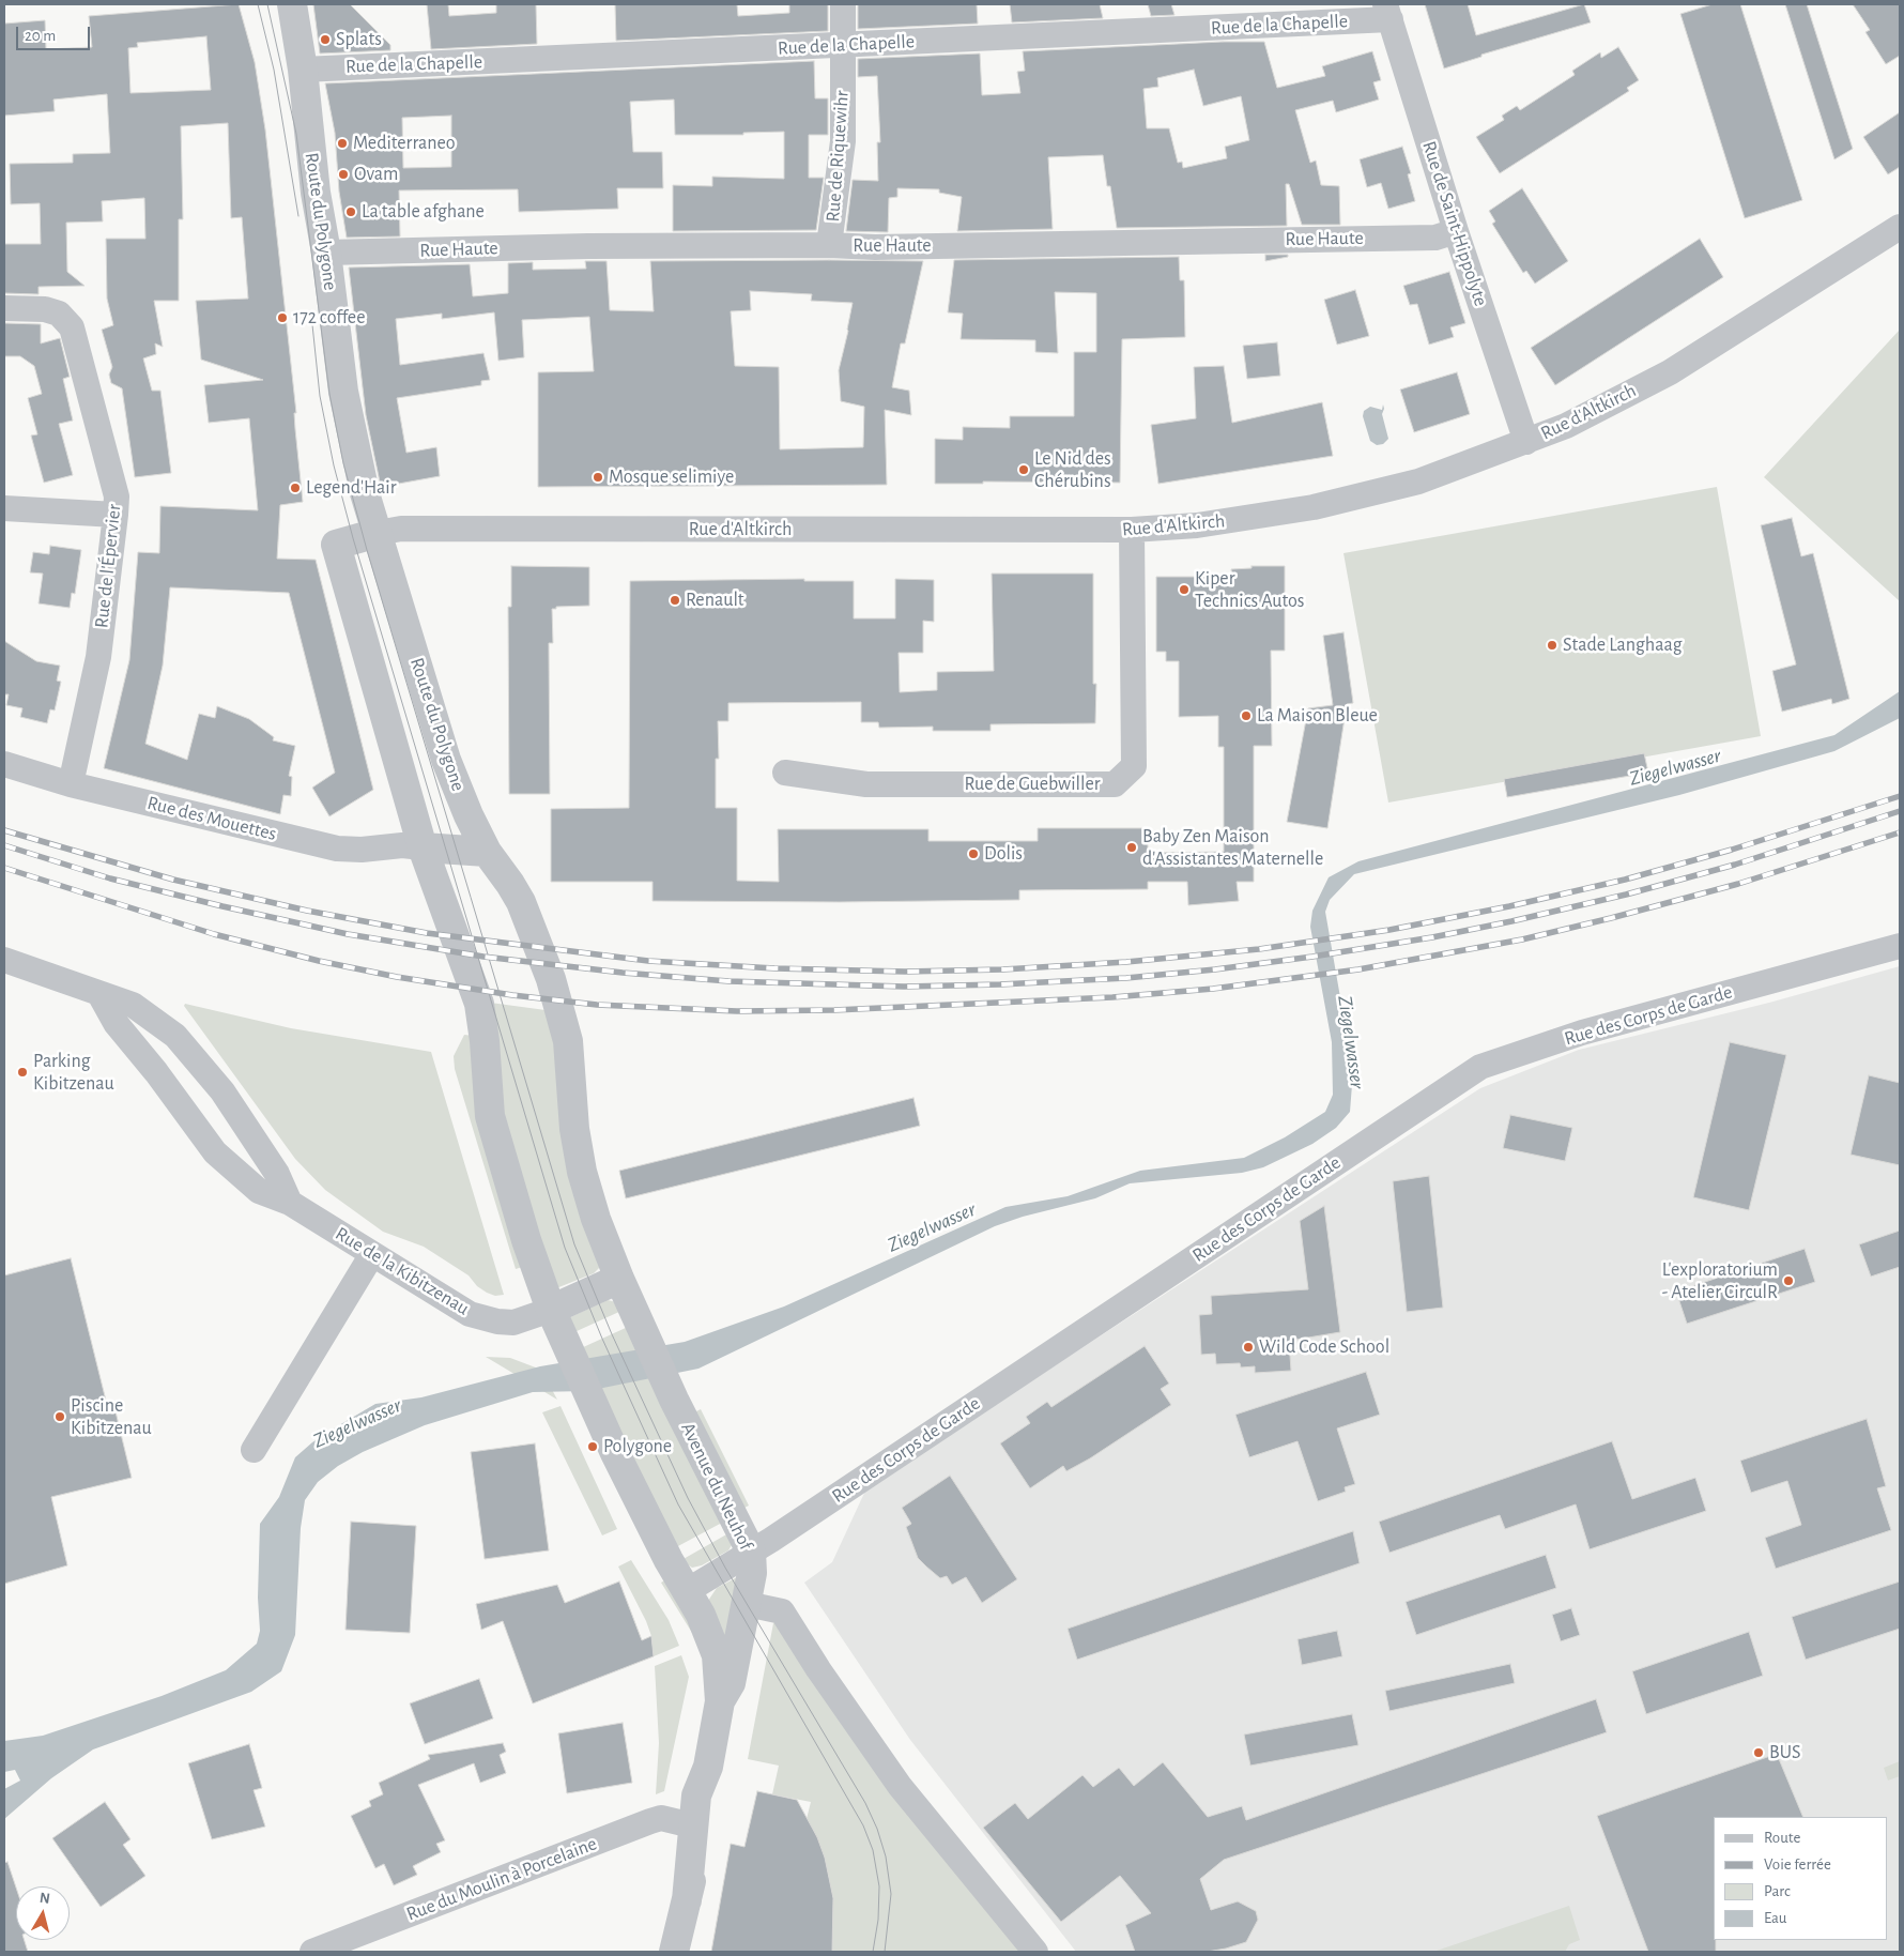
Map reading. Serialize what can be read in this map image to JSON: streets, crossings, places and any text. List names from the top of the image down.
{
  "streets": {
    "street": [
      "Rue de la Chapelle",
      "Rue de Riquewihr",
      "Route du Polygone",
      "Rue de Saint-Hippolyte",
      "Rue Haute",
      "Rue d'Altkirch",
      "Rue de l'Épervier",
      "Rue de Guebwiller",
      "Rue des Mouettes",
      "Rue des Corps de Garde",
      "Rue de la Kibitzenau",
      "Avenue du Neuhof",
      "Rue du Moulin à Porcelaine"
    ]
  },
  "crossings": [
    ["Rue de la Chapelle", "Rue de Riquewihr"],
    ["Rue de la Chapelle", "Route du Polygone"],
    ["Rue de la Chapelle", "Rue de Saint-Hippolyte"],
    ["Rue de Riquewihr", "Rue Haute"],
    ["Route du Polygone", "Rue Haute"],
    ["Route du Polygone", "Rue d'Altkirch"],
    ["Route du Polygone", "Avenue du Neuhof"],
    ["Rue de Saint-Hippolyte", "Rue Haute"],
    ["Rue de Saint-Hippolyte", "Rue d'Altkirch"],
    ["Rue d'Altkirch", "Rue de Guebwiller"],
    ["Rue de l'Épervier", "Rue des Mouettes"],
    ["Rue des Mouettes", "Avenue du Neuhof"],
    ["Rue des Corps de Garde", "Avenue du Neuhof"],
    ["Rue de la Kibitzenau", "Avenue du Neuhof"],
    ["Avenue du Neuhof", "Rue du Moulin à Porcelaine"]
  ],
  "water": ["Ziegelwasser"],
  "places": [
    "Splats",
    "Mediterraneo",
    "Ovam",
    "La table afghane",
    "172 coffee",
    "Le Nid des Chérubins",
    "Mosque selimiye",
    "Legend'Hair",
    "Kiper Technics Autos",
    "Renault",
    "Stade Langhaag",
    "La Maison Bleue",
    "Baby Zen Maison d'Assistantes Maternelle",
    "Dolis",
    "Parking Kibitzenau",
    "L'exploratorium - Atelier CirculR",
    "Wild Code School",
    "Piscine Kibitzenau",
    "Polygone",
    "BUS"
  ],
  "legend": [
    "Route",
    "Voie ferrée",
    "Parc",
    "Eau"
  ],
  "scale_bar": "20 m",
  "north": "top"
}
